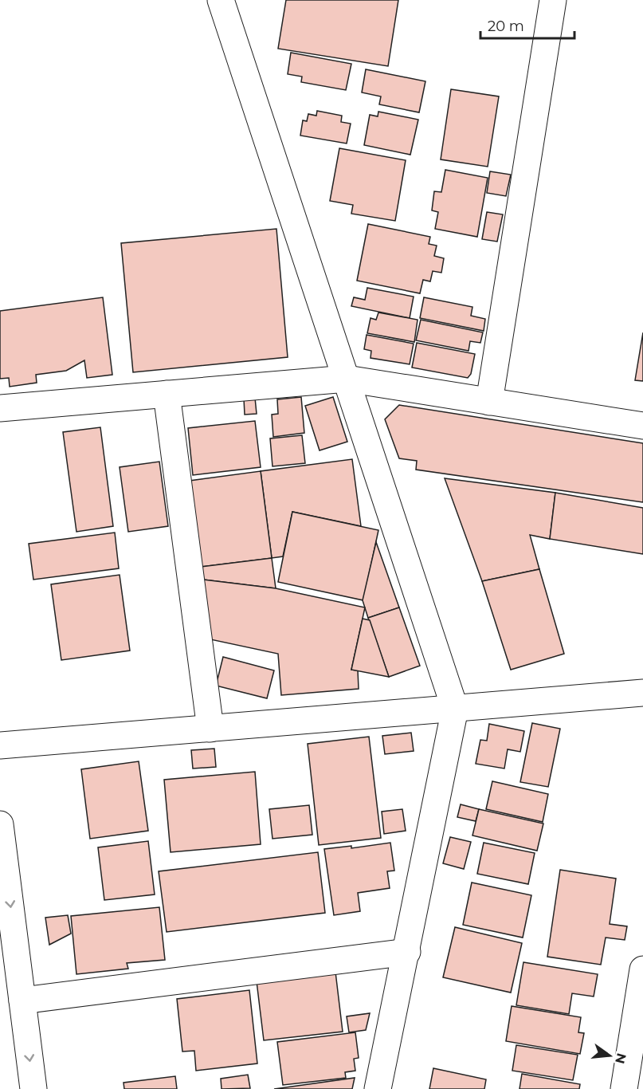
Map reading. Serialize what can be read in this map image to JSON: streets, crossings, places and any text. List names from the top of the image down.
{
  "scale_bar": "20 m",
  "north": "right"
}
